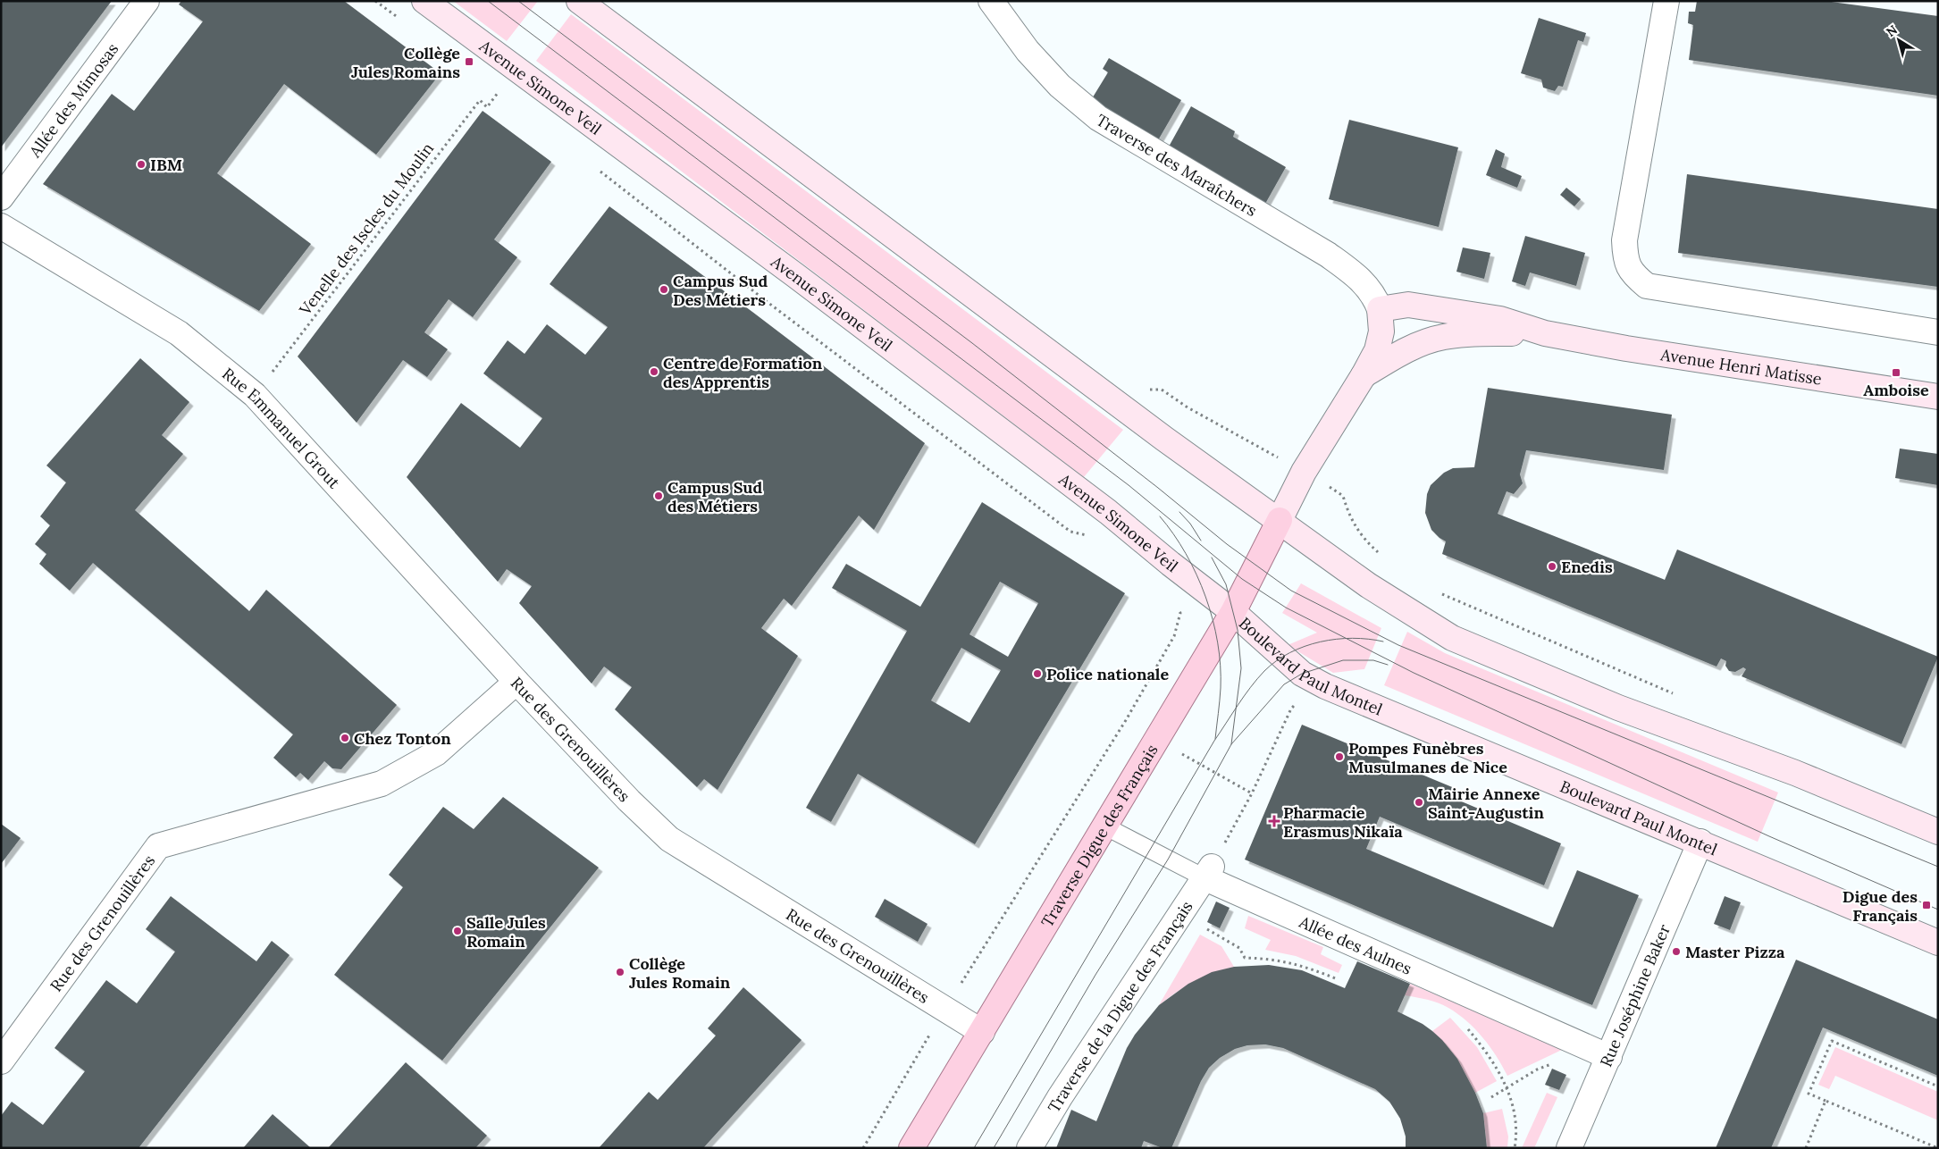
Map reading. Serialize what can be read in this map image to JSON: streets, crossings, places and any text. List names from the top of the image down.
{
  "streets": {
    "main road": [
      "Avenue Simone Veil",
      "Avenue Henri Matisse",
      "Boulevard Paul Montel",
      "Traverse Digue des Français"
    ],
    "street": [
      "Allée des Mimosas",
      "Traverse des Maraîchers",
      "Rue Emmanuel Grout",
      "Rue des Grenouillères",
      "Allée des Aulnes",
      "Rue Joséphine Baker",
      "Traverse de la Digue des Français"
    ],
    "path": ["Venelle des Iscles du Moulin"]
  },
  "crossings": [
    ["Avenue Simone Veil", "Boulevard Paul Montel"],
    ["Avenue Simone Veil", "Traverse Digue des Français"],
    ["Traverse des Maraîchers", "Avenue Henri Matisse"],
    ["Venelle des Iscles du Moulin", "Rue Emmanuel Grout"],
    ["Avenue Henri Matisse", "Traverse Digue des Français"],
    ["Rue Emmanuel Grout", "Rue des Grenouillères"],
    ["Boulevard Paul Montel", "Traverse Digue des Français"],
    ["Boulevard Paul Montel", "Rue Joséphine Baker"],
    ["Rue des Grenouillères", "Traverse Digue des Français"],
    ["Traverse Digue des Français", "Allée des Aulnes"],
    ["Allée des Aulnes", "Rue Joséphine Baker"],
    ["Allée des Aulnes", "Traverse de la Digue des Français"]
  ],
  "places": {
    "transit": ["Collège Jules Romains", "Amboise", "Digue des Français"],
    "other": [
      "IBM",
      "Campus Sud Des Métiers",
      "Centre de Formation des Apprentis",
      "Campus Sud des Métiers",
      "Enedis",
      "Police nationale",
      "Chez Tonton",
      "Pompes Funèbres Musulmanes de Nice",
      "Mairie Annexe Saint-Augustin",
      "Salle Jules Romain",
      "Master Pizza",
      "Collège Jules Romain"
    ],
    "health": ["Pharmacie Erasmus Nikaïa"]
  },
  "north": "top left"
}
